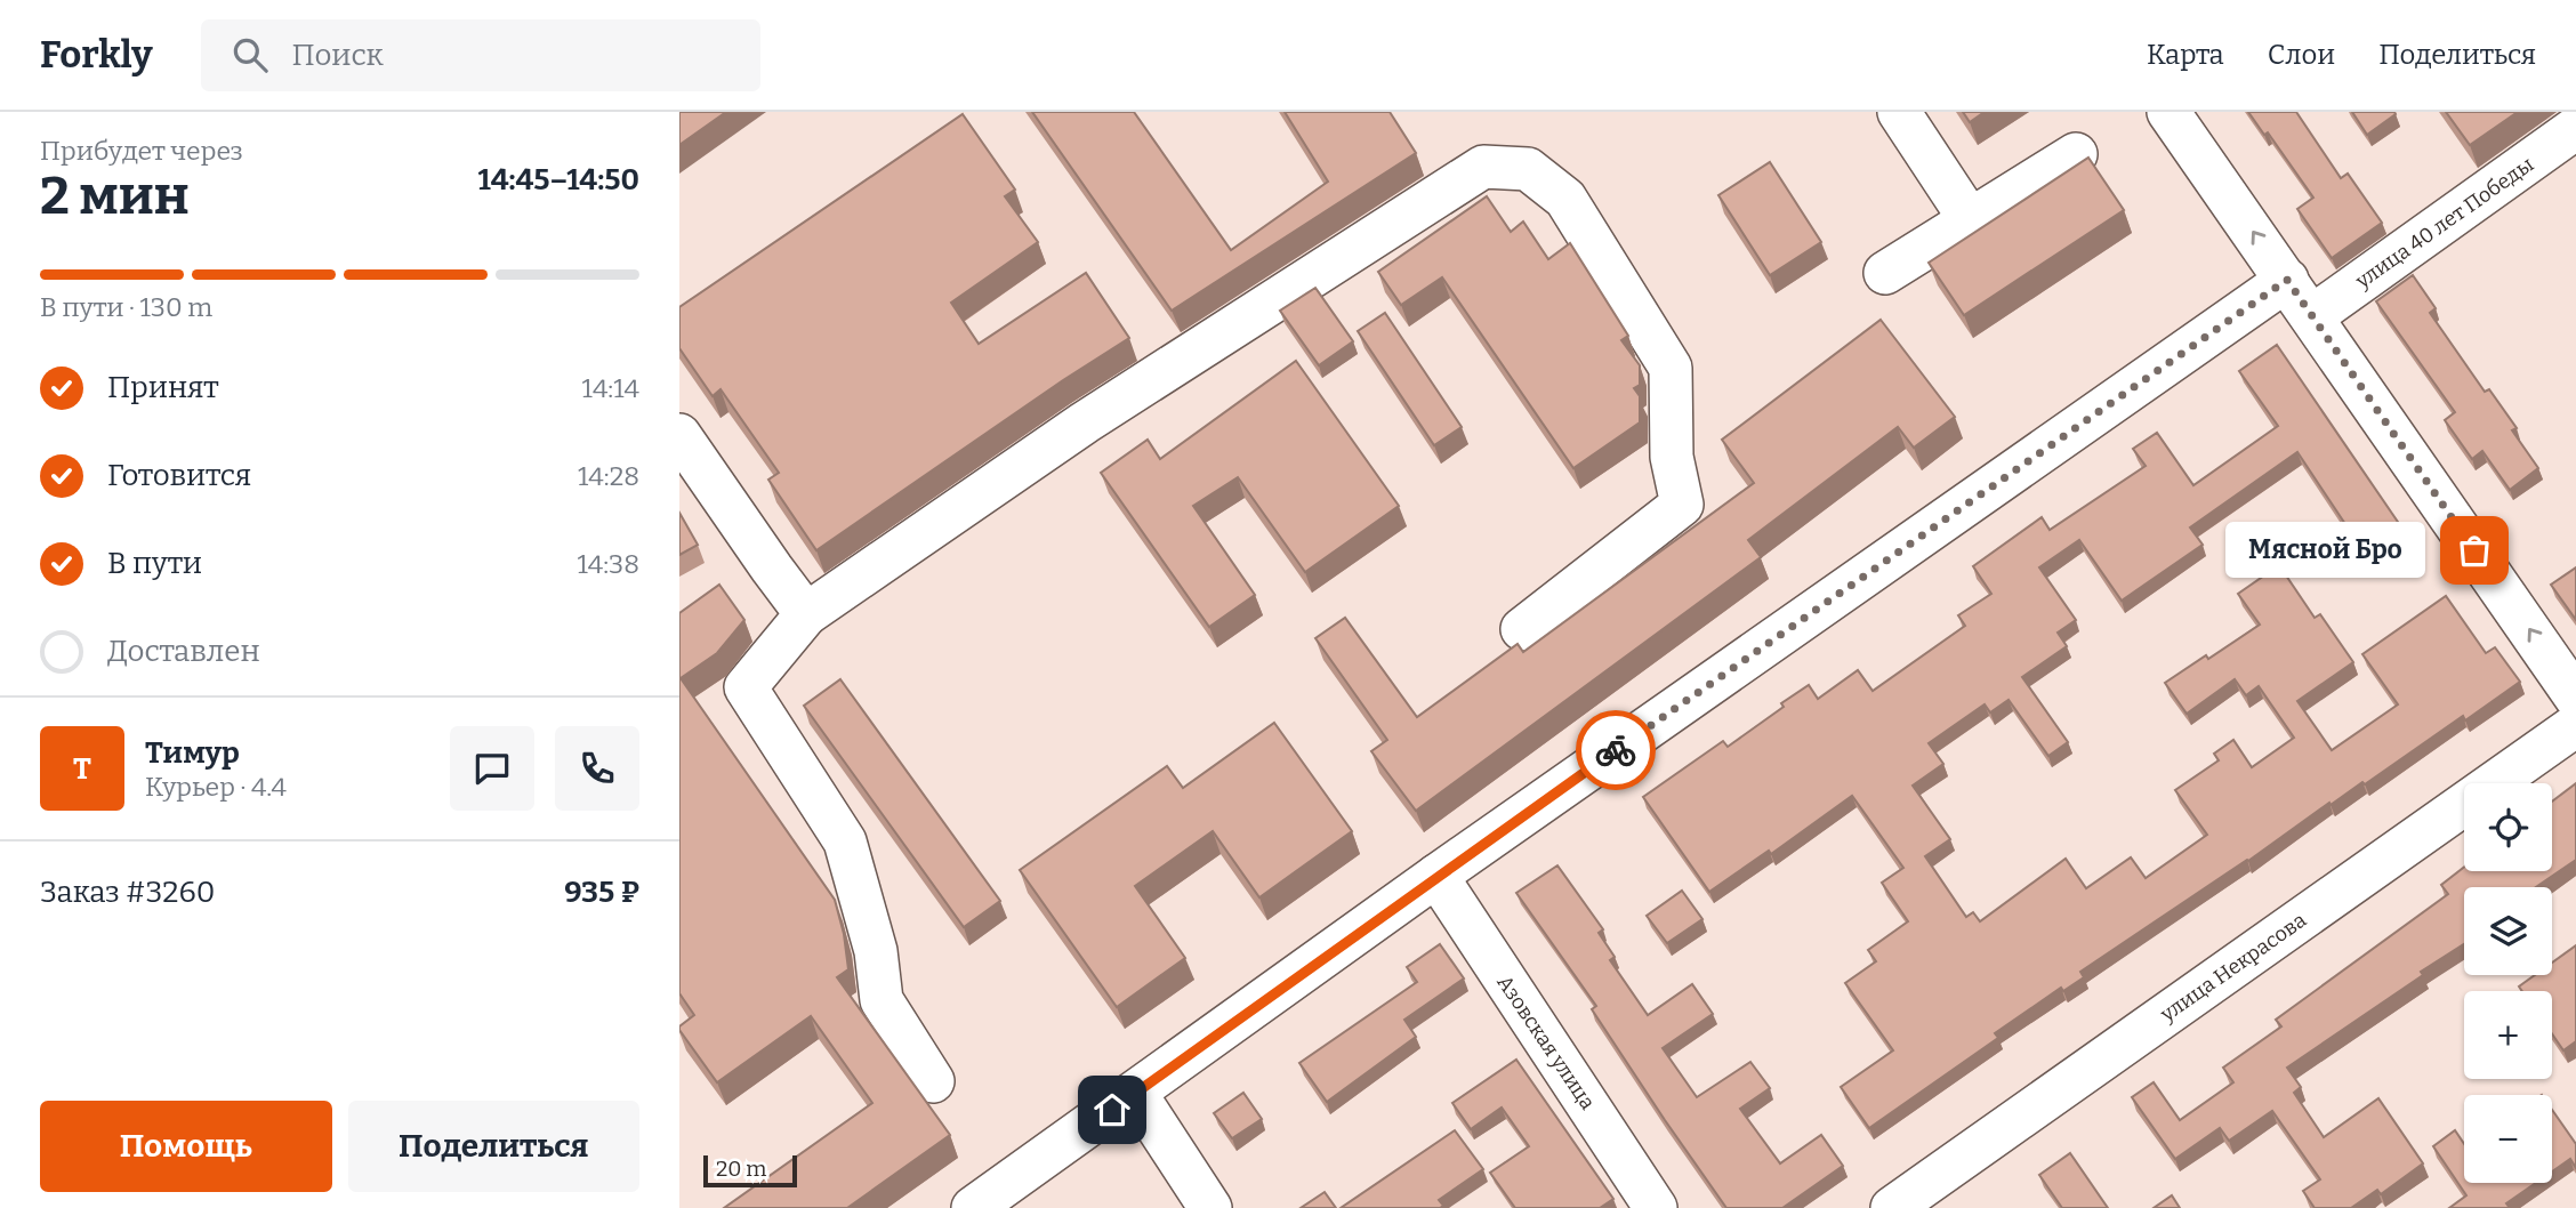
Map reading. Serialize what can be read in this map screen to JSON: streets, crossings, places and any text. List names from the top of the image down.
{
  "streets": {
    "street": ["улица 40 лет Победы", "улица Некрасова", "Азовская улица"]
  },
  "places": ["Мясной Бро"],
  "scale_bar": "20 m",
  "page": {
    "header": "Forkly",
    "search": "Поиск",
    "nav": ["Карта", "Слои", "Поделиться"],
    "heading": ["2 мин", "Прибудет через", "14:45–14:50"],
    "panel": [
      "Тимур",
      "Курьер · 4.4",
      "Заказ #3260",
      "935 ₽"
    ],
    "bar": "В пути · 130 m",
    "list": [
      ["Принят", "14:14"],
      ["Готовится", "14:28"],
      ["В пути", "14:38"],
      "Доставлен"
    ],
    "bubble": "Мясной Бро",
    "round": "Т",
    "map_buttons": ["+", "−"],
    "buttons": ["Помощь", "Поделиться"],
    "scale": "20 m"
  }
}
